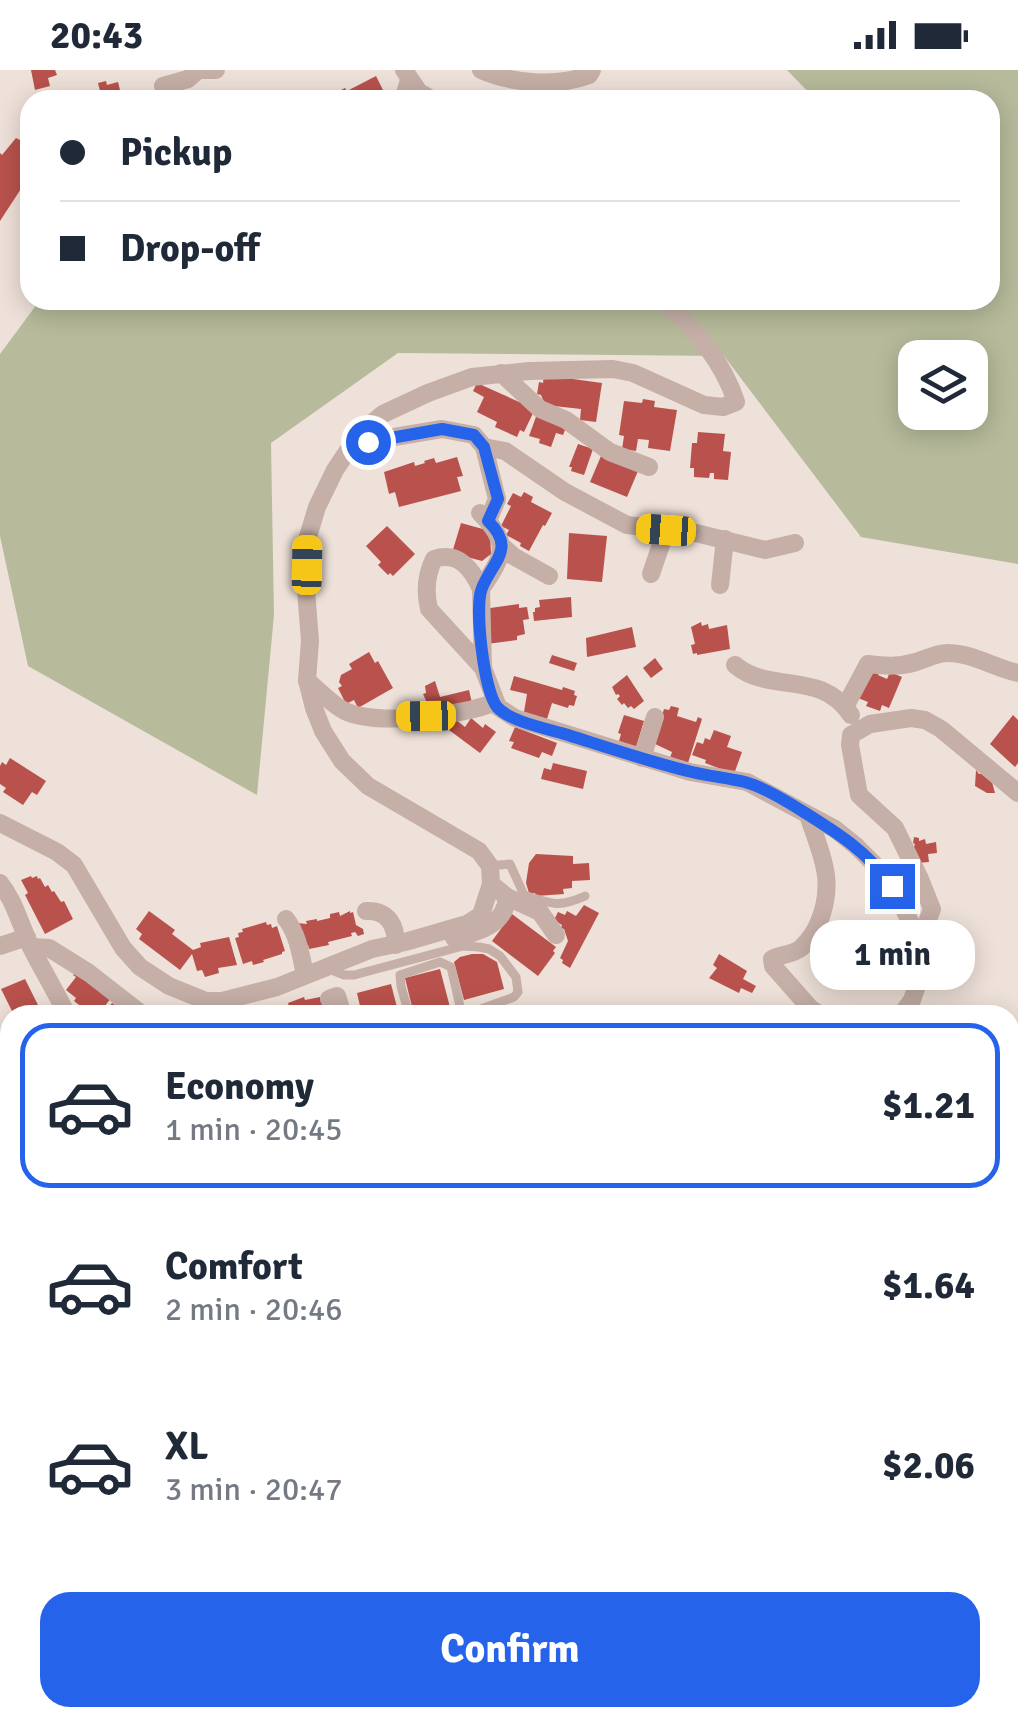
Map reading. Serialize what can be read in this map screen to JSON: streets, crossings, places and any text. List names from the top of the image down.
{
  "page": {
    "status": "20:43",
    "banner": ["Pickup", "Drop-off"],
    "bubble": "1 min",
    "list": [
      {
        "name": "Economy",
        "note": "1 min · 20:45",
        "value": "$1.21"
      },
      {
        "name": "Comfort",
        "note": "2 min · 20:46",
        "value": "$1.64"
      },
      {
        "name": "XL",
        "note": "3 min · 20:47",
        "value": "$2.06"
      }
    ],
    "buttons": "Confirm"
  }
}
